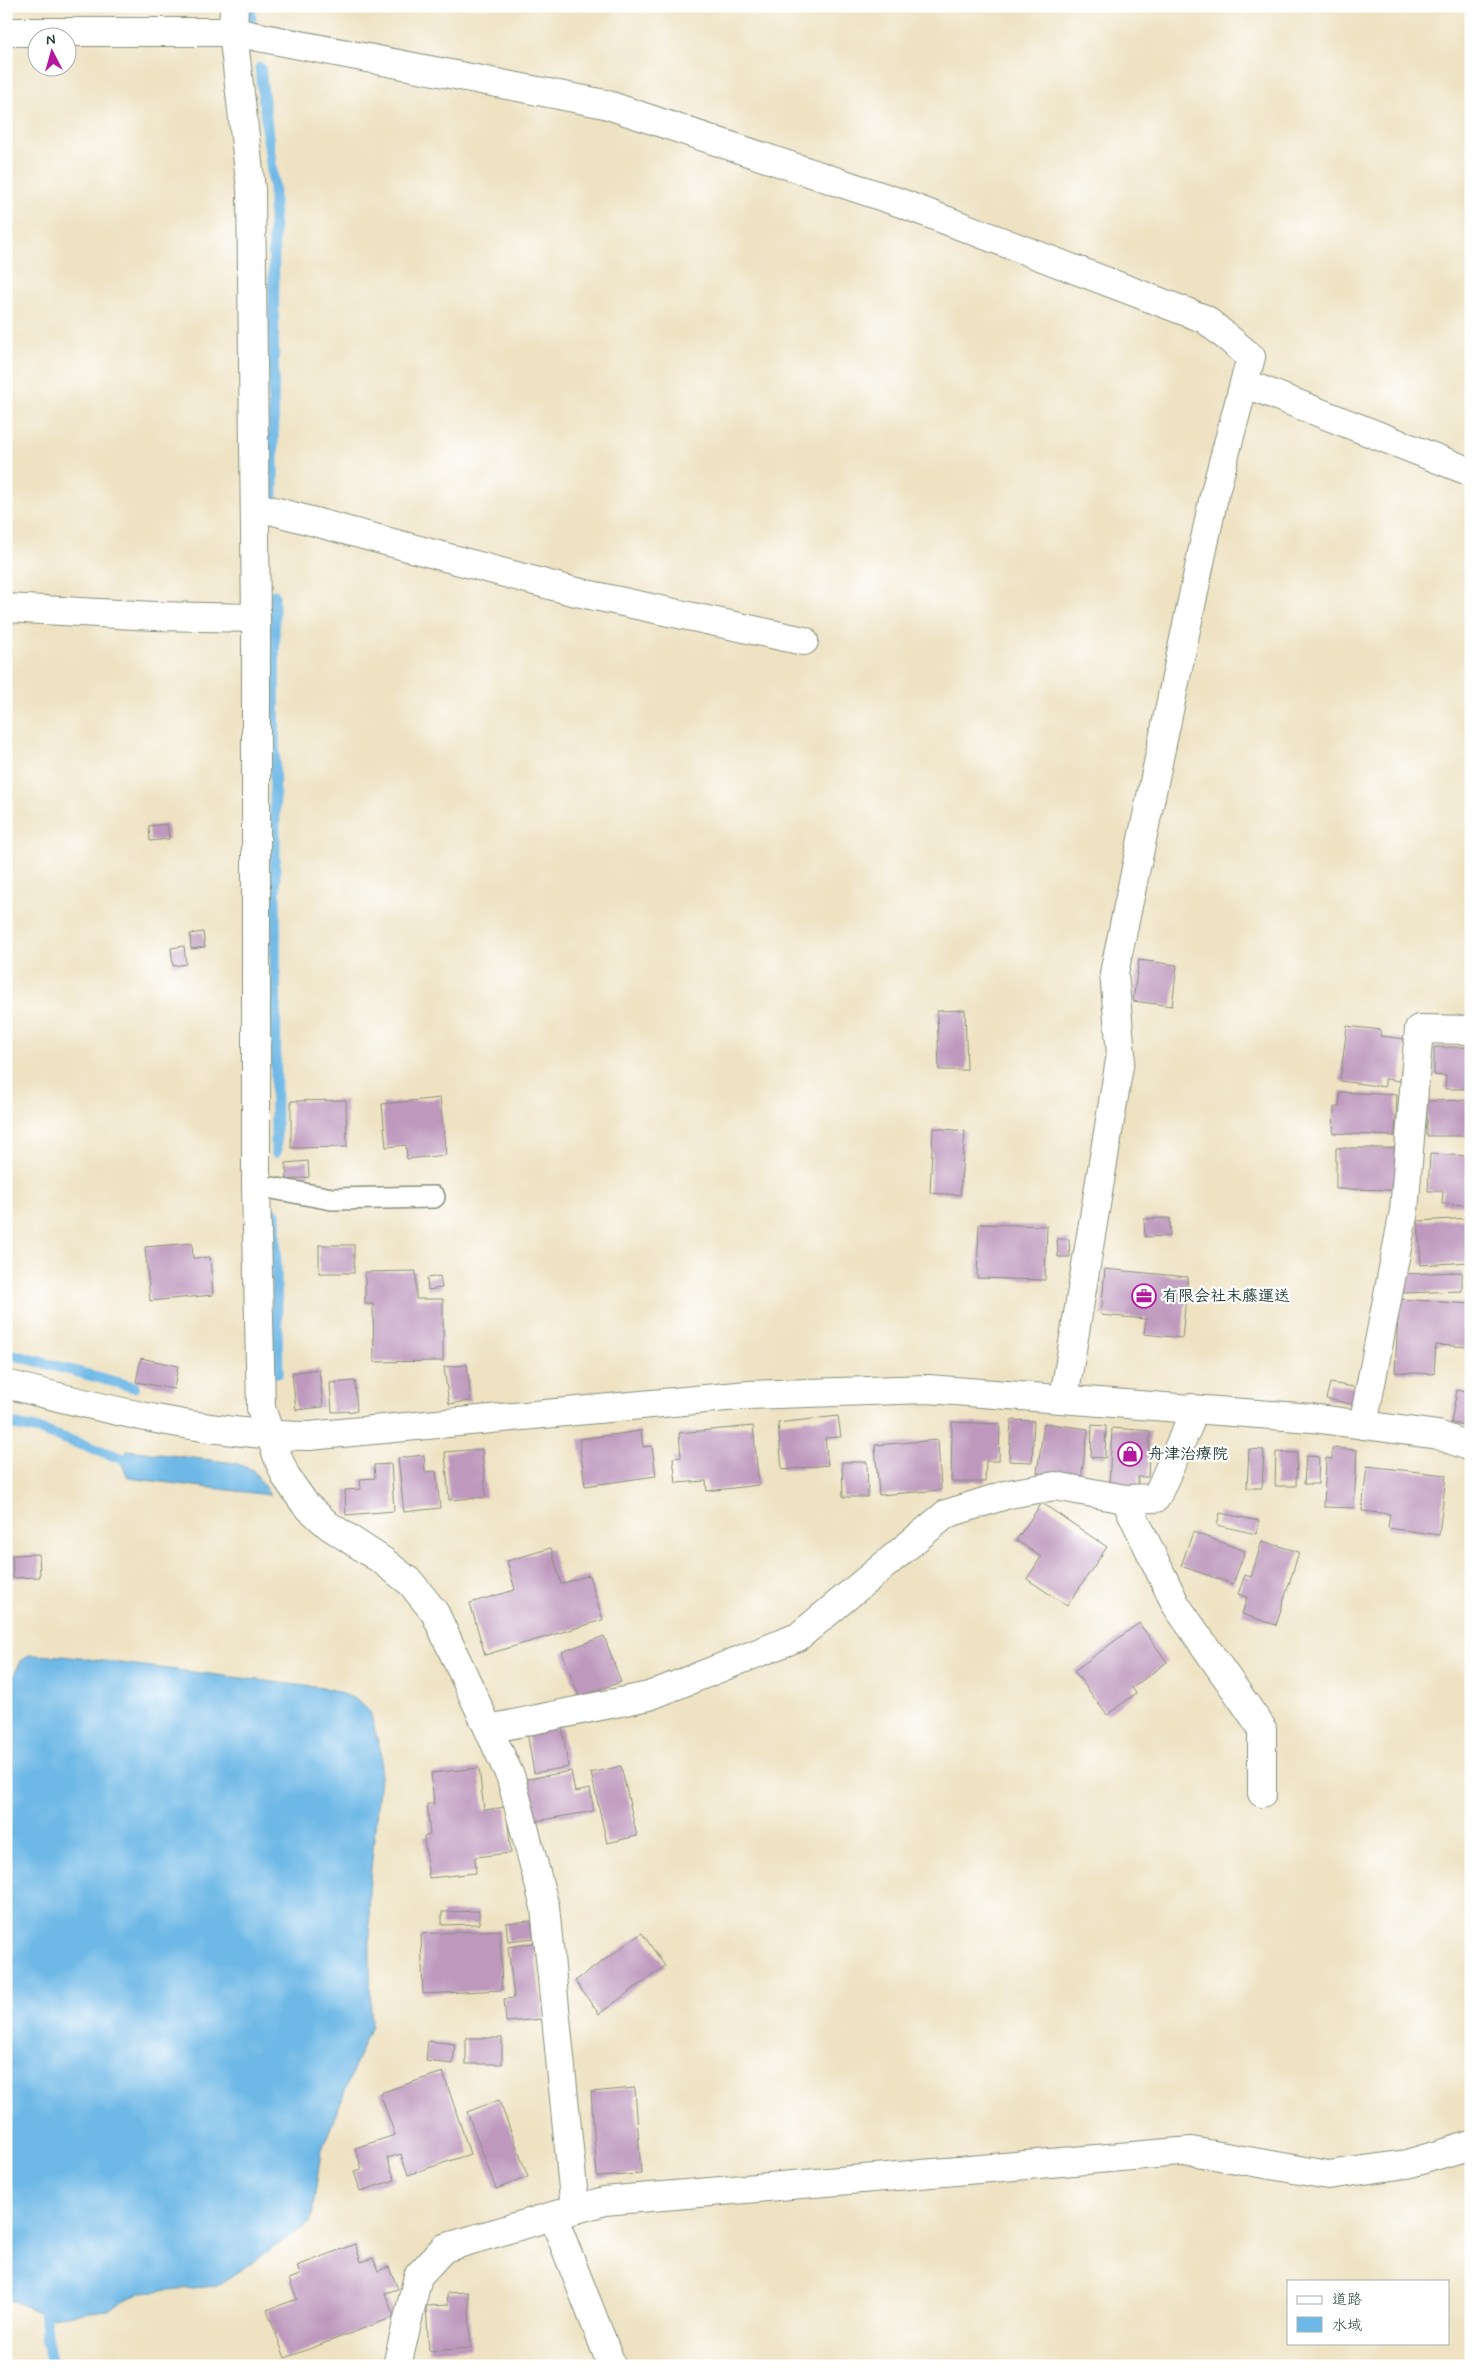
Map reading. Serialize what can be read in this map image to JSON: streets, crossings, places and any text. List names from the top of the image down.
{
  "places": {
    "office": ["有限会社末藤運送"],
    "shop": ["舟津治療院"]
  },
  "legend": ["道路", "水域"],
  "north": "top"
}
